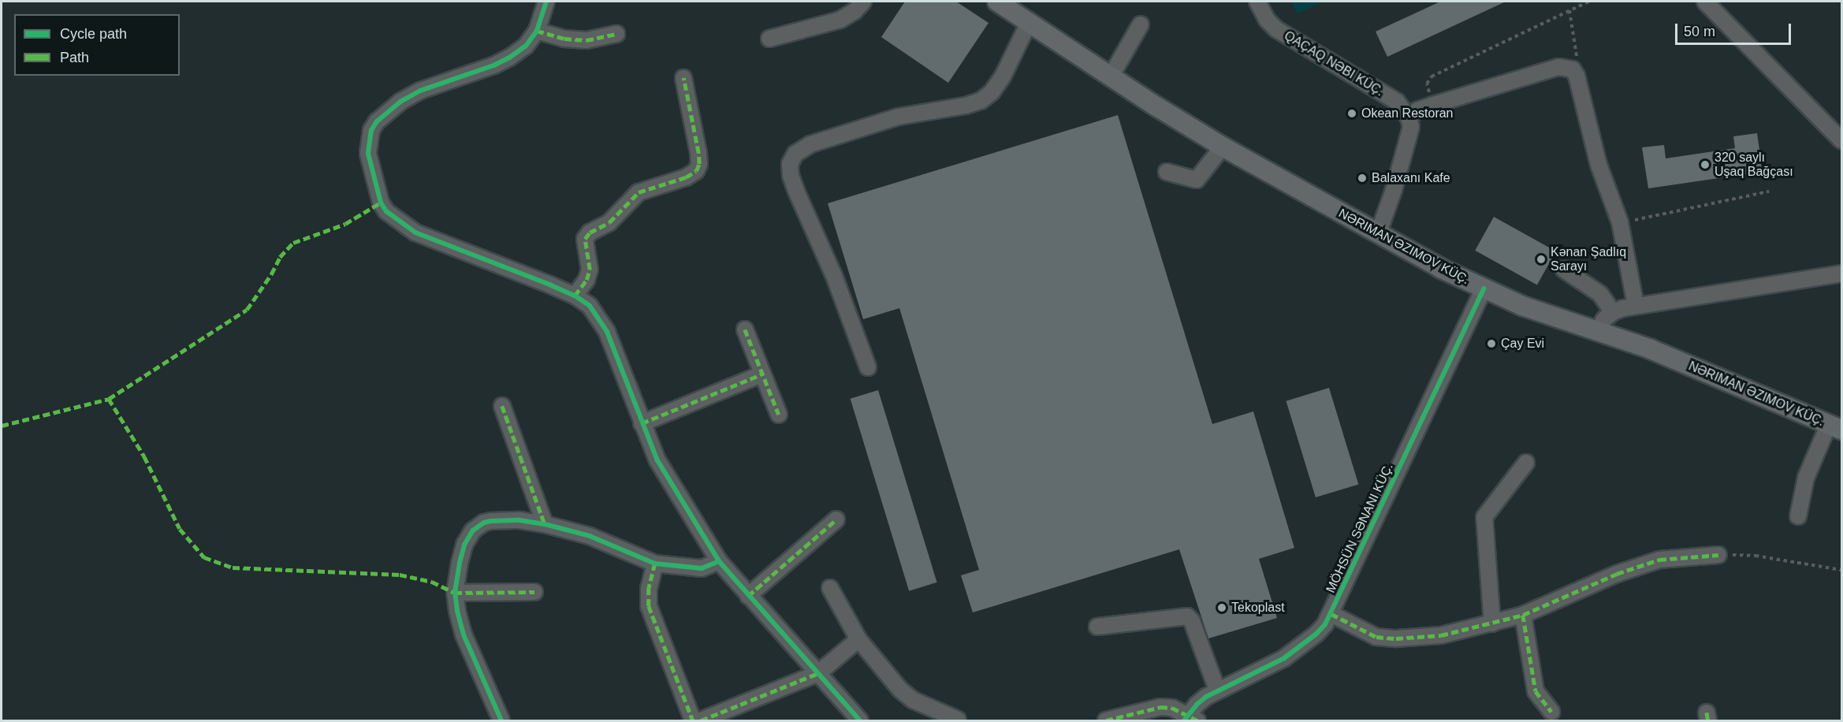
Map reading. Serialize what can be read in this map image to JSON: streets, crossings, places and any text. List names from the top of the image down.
{
  "streets": {
    "main road": ["NƏRIMAN ƏZIMOV KÜÇ."],
    "street": ["QAÇAQ NƏBI KÜÇ.", "MÖHSÜN SƏNANI KÜÇ."]
  },
  "crossings": [
    ["NƏRIMAN ƏZIMOV KÜÇ.", "MÖHSÜN SƏNANI KÜÇ."]
  ],
  "places": [
    "Okean Restoran",
    "320 saylı Uşaq Bağçası",
    "Balaxanı Kafe",
    "Kənan Şadlıq Sarayı",
    "Çay Evi",
    "Tekoplast"
  ],
  "legend": ["Cycle path", "Path"],
  "scale_bar": "50 m"
}
